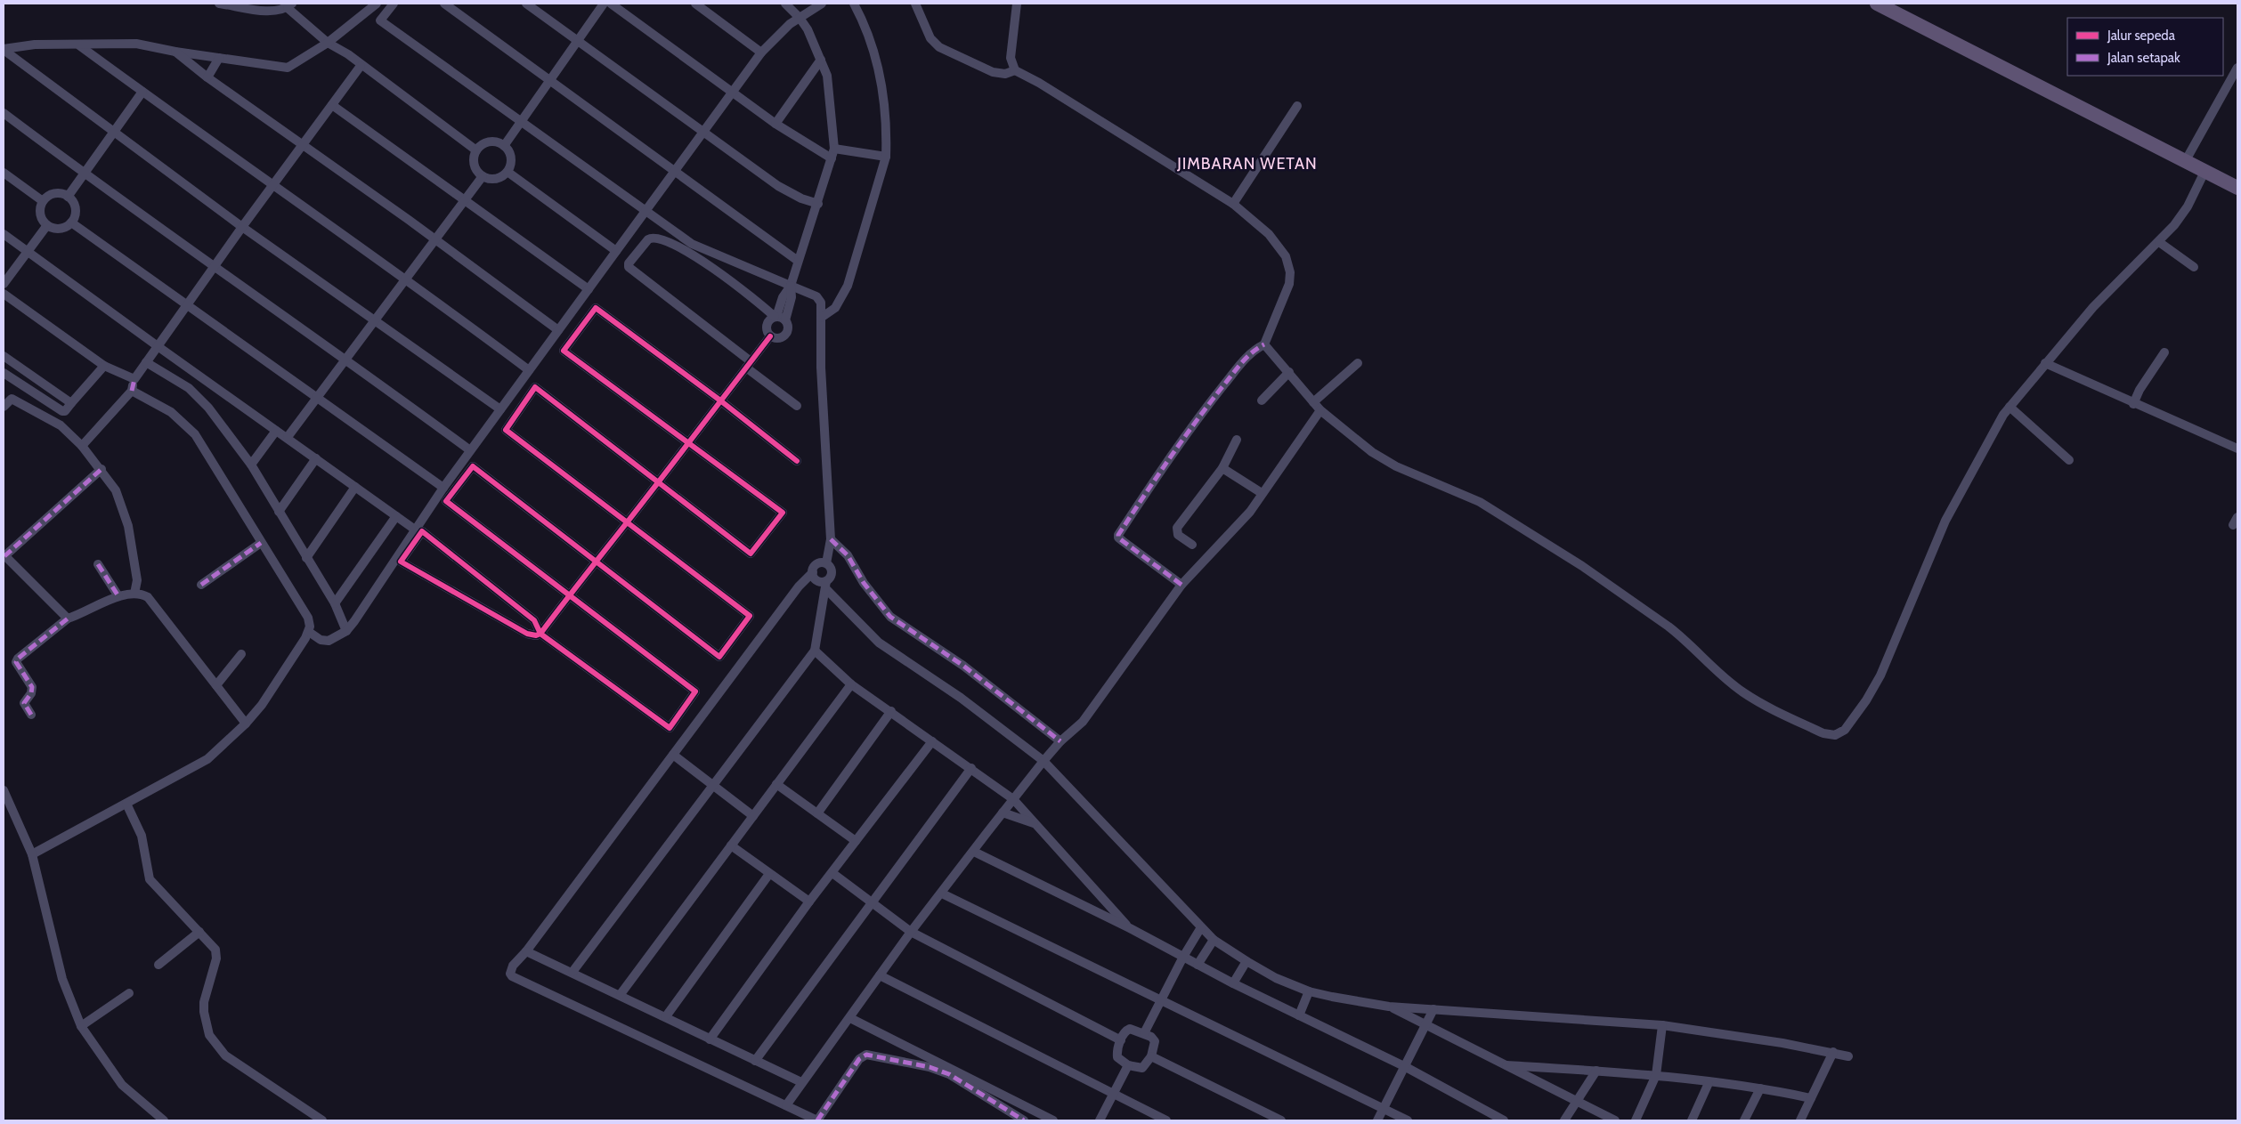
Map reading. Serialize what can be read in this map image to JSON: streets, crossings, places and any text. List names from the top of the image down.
{
  "districts": ["JIMBARAN WETAN"],
  "legend": ["Jalur sepeda", "Jalan setapak"]
}
